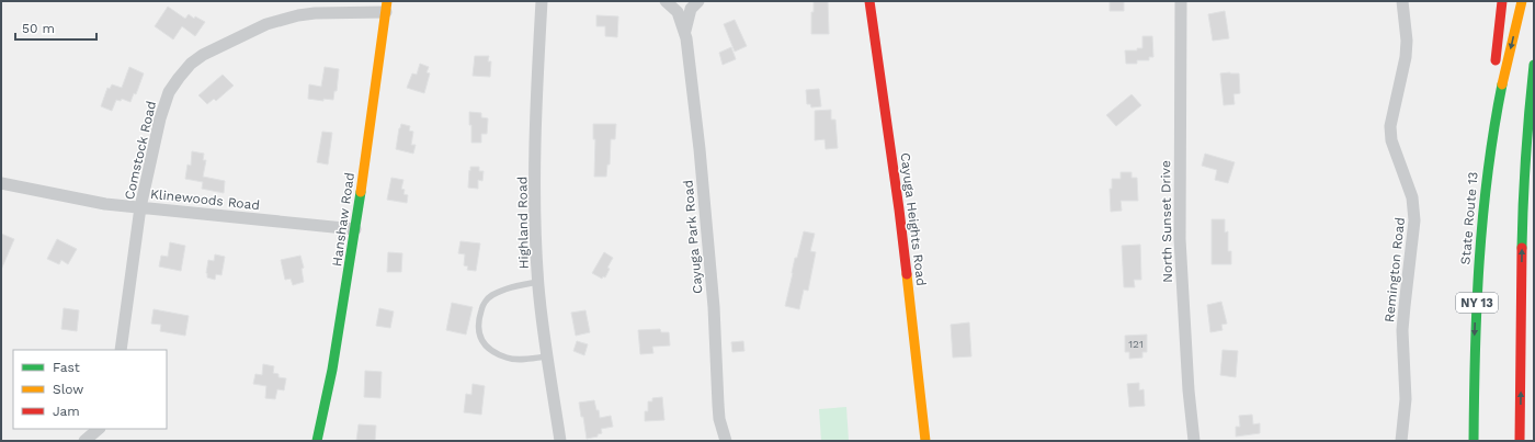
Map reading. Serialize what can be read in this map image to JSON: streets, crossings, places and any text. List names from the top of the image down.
{
  "streets": {
    "main road": [
      "State Route 13",
      "Hanshaw Road",
      "Cayuga Heights Road",
      "NY 13"
    ],
    "street": [
      "Comstock Road",
      "Klinewoods Road",
      "North Sunset Drive",
      "Highland Road",
      "Cayuga Park Road",
      "Remington Road"
    ]
  },
  "crossings": [
    ["Comstock Road", "Klinewoods Road"],
    ["Comstock Road", "Hanshaw Road"],
    ["Klinewoods Road", "Hanshaw Road"]
  ],
  "house_numbers": ["121"],
  "legend": ["Fast", "Slow", "Jam"],
  "scale_bar": "50 m"
}
